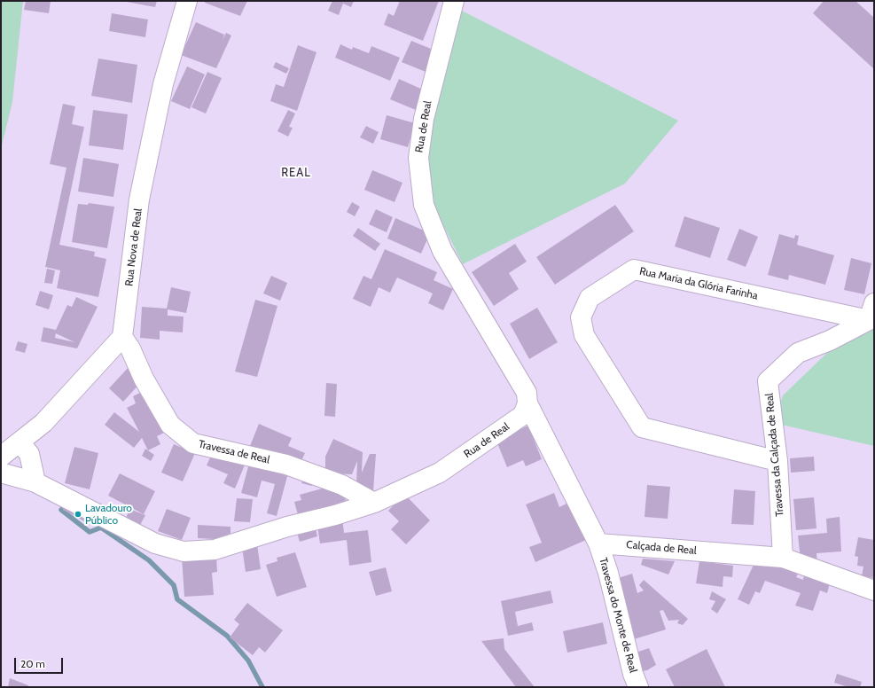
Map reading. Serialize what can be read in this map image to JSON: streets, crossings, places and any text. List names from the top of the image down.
{
  "streets": {
    "street": [
      "Rua de Real",
      "Rua Nova de Real",
      "Rua Maria da Glória Farinha",
      "Travessa de Real",
      "Travessa da Calçada de Real",
      "Calçada de Real",
      "Travessa do Monte de Real"
    ]
  },
  "crossings": [
    ["Rua de Real", "Travessa de Real"],
    ["Rua Nova de Real", "Travessa de Real"],
    ["Rua Maria da Glória Farinha", "Travessa da Calçada de Real"],
    ["Travessa da Calçada de Real", "Calçada de Real"],
    ["Calçada de Real", "Travessa do Monte de Real"]
  ],
  "districts": ["REAL"],
  "places": ["Lavadouro Público"],
  "scale_bar": "20 m"
}
